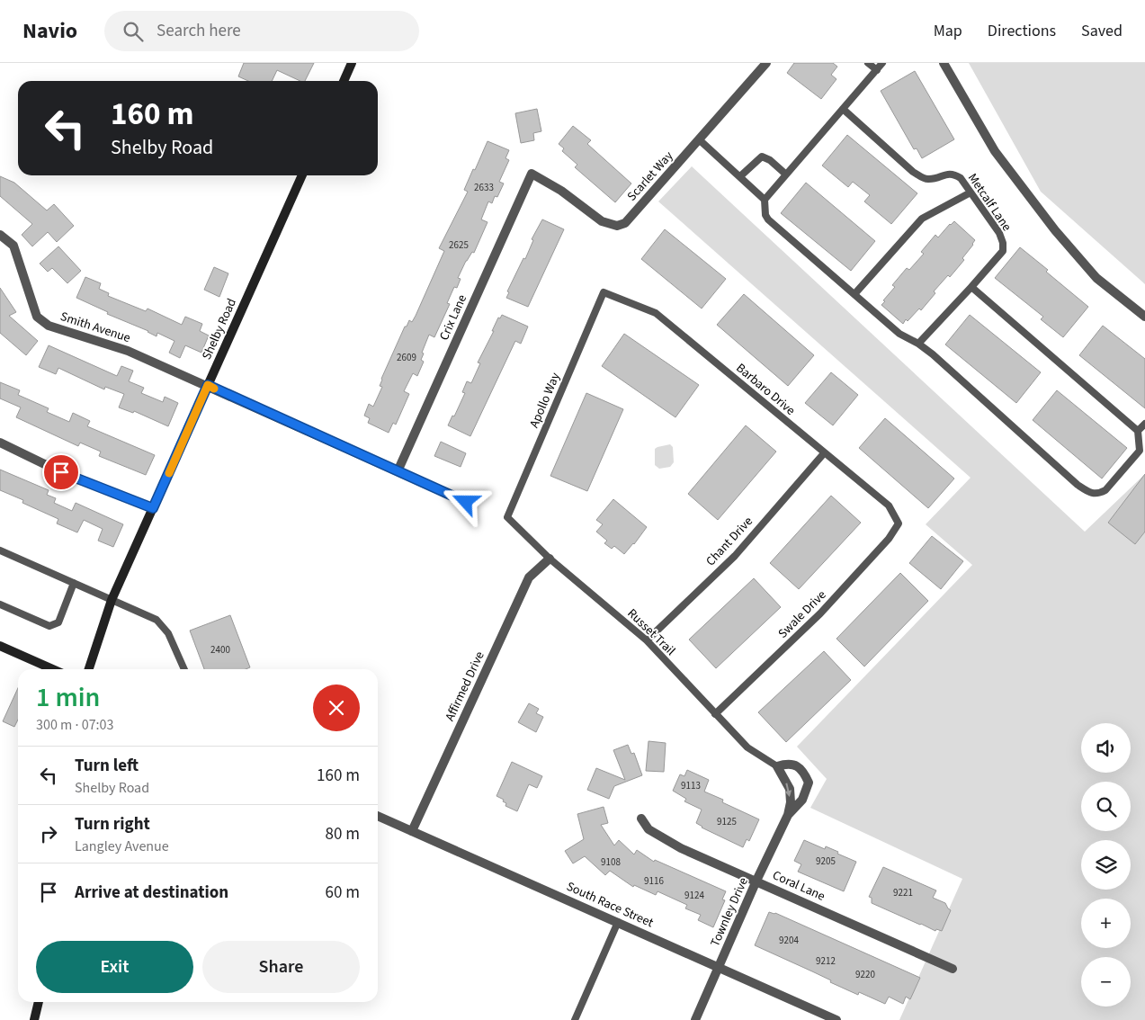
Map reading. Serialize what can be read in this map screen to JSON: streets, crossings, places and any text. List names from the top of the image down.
{
  "streets": {
    "main road": ["Shelby Road"],
    "street": [
      "Scarlet Way",
      "Crix Lane",
      "Smith Avenue",
      "Affirmed Drive",
      "Coral Lane",
      "South Race Street",
      "Townley Drive"
    ],
    "lane": [
      "Metcalf Lane",
      "Barbaro Drive",
      "Apollo Way",
      "Chant Drive",
      "Swale Drive",
      "Russet Trail"
    ]
  },
  "crossings": [
    ["Scarlet Way", "Crix Lane"],
    ["Crix Lane", "Smith Avenue"],
    ["Smith Avenue", "Shelby Road"],
    ["Barbaro Drive", "Apollo Way"],
    ["Barbaro Drive", "Chant Drive"],
    ["Barbaro Drive", "Swale Drive"],
    ["Apollo Way", "Russet Trail"],
    ["Chant Drive", "Russet Trail"],
    ["Swale Drive", "Russet Trail"],
    ["Russet Trail", "Affirmed Drive"],
    ["Russet Trail", "Townley Drive"],
    ["Affirmed Drive", "South Race Street"],
    ["Coral Lane", "Townley Drive"],
    ["South Race Street", "Townley Drive"]
  ],
  "house_numbers": [
    "2633",
    "2625",
    "2609",
    "2400",
    "9113",
    "9125",
    "9205",
    "9108",
    "9116",
    "9221",
    "9124",
    "9204",
    "9212",
    "9220"
  ],
  "page": {
    "header": "Navio",
    "search": "Search here",
    "nav": ["Map", "Directions", "Saved"],
    "turn": ["160 m", "Shelby Road"],
    "heading": ["1 min", "300 m · 07:03"],
    "map_buttons": ["+", "−"],
    "list": [
      {
        "name": "Turn left",
        "note": "Shelby Road",
        "value": "160 m"
      },
      {
        "name": "Turn right",
        "note": "Langley Avenue",
        "value": "80 m"
      },
      {
        "name": "Arrive at destination",
        "value": "60 m"
      }
    ],
    "buttons": ["Exit", "Share"]
  }
}
